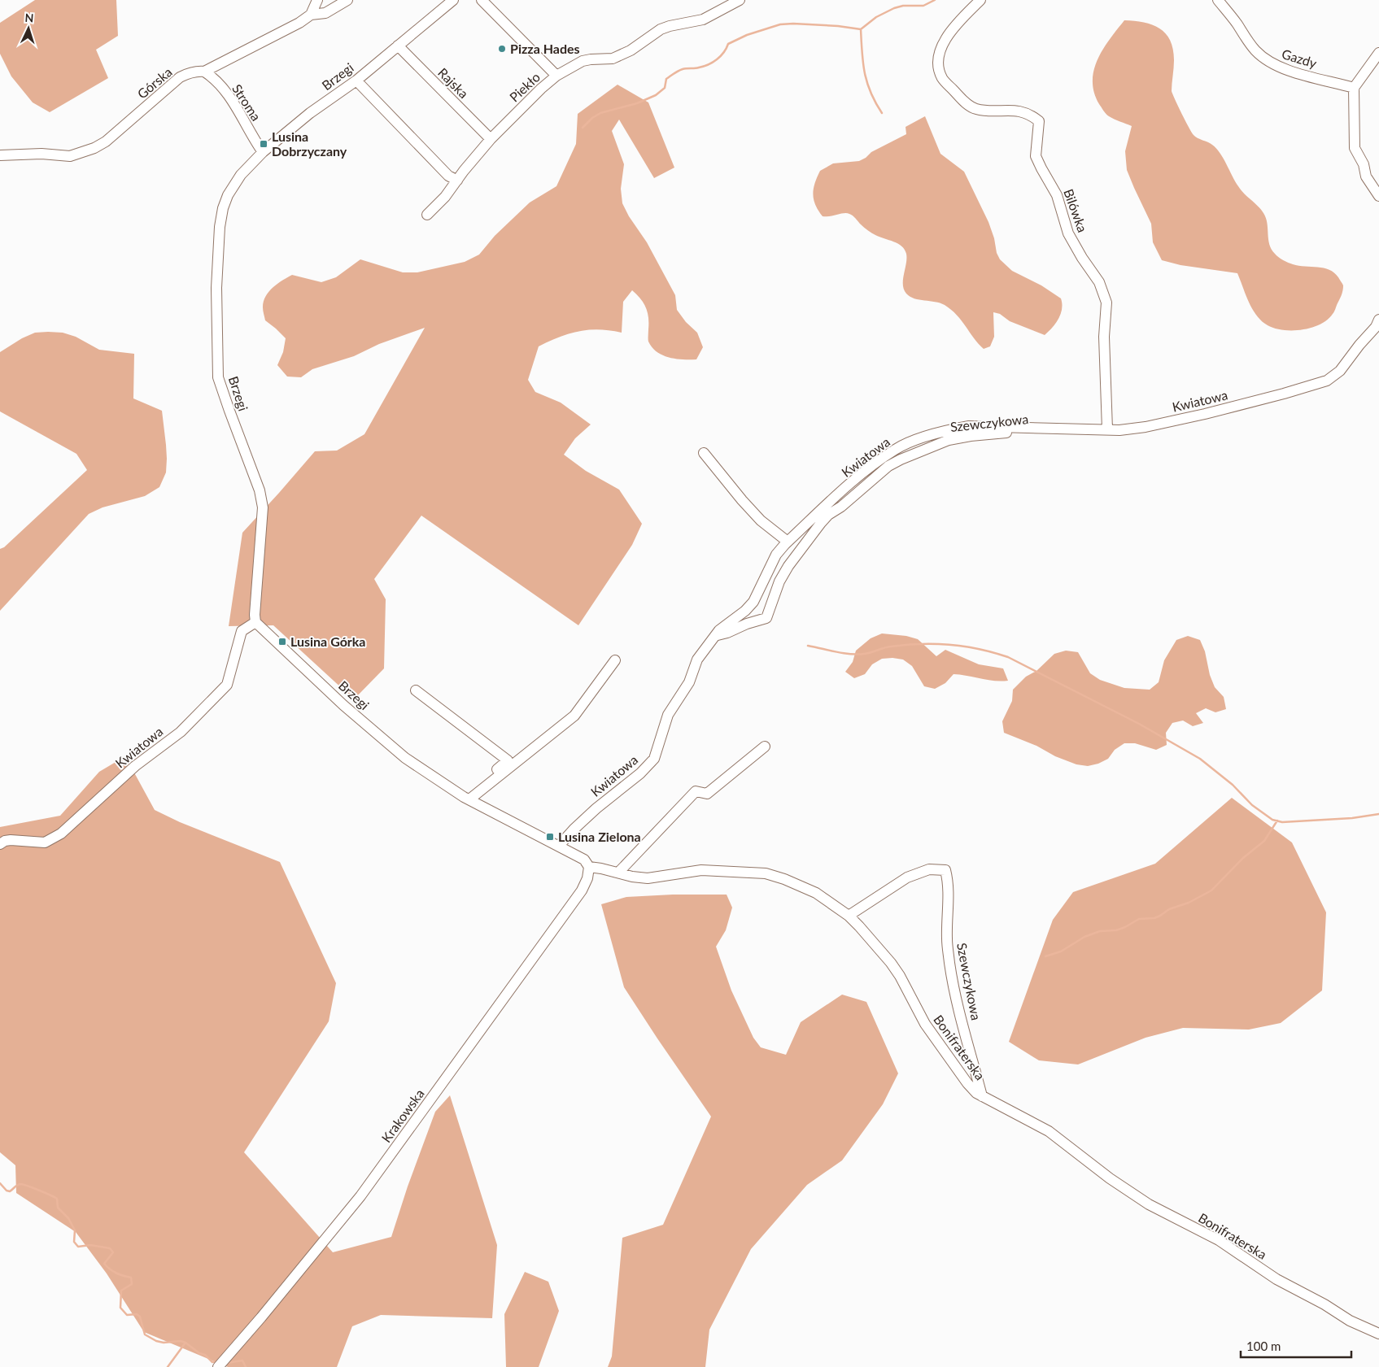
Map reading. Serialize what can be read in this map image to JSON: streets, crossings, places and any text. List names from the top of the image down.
{
  "streets": {
    "street": [
      "Gazdy",
      "Brzegi",
      "Górska",
      "Rajska",
      "Piekło",
      "Stroma",
      "Bilówka",
      "Kwiatowa",
      "Szewczykowa",
      "Bonifraterska",
      "Krakowska"
    ]
  },
  "crossings": [
    ["Brzegi", "Rajska"],
    ["Brzegi", "Stroma"],
    ["Brzegi", "Kwiatowa"],
    ["Brzegi", "Bonifraterska"],
    ["Brzegi", "Krakowska"],
    ["Górska", "Stroma"],
    ["Rajska", "Piekło"],
    ["Bilówka", "Kwiatowa"],
    ["Kwiatowa", "Szewczykowa"],
    ["Szewczykowa", "Bonifraterska"],
    ["Bonifraterska", "Krakowska"]
  ],
  "places": {
    "other": ["Pizza Hades"],
    "transit": ["Lusina Dobrzyczany", "Lusina Górka", "Lusina Zielona"]
  },
  "scale_bar": "100 m",
  "north": "top"
}
